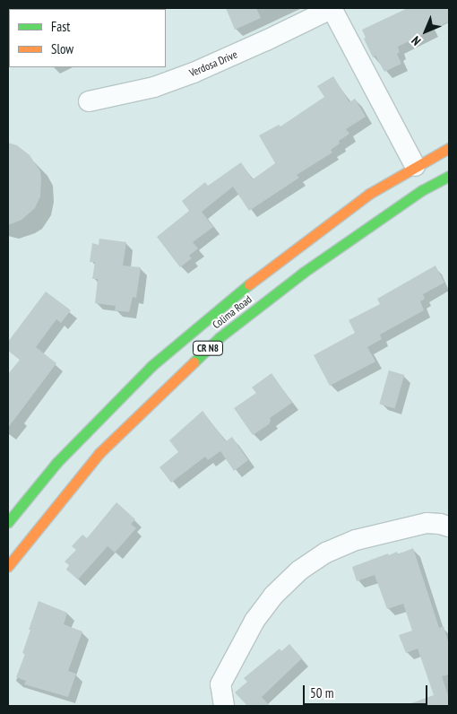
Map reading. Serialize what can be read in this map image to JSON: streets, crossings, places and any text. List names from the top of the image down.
{
  "streets": {
    "main road": ["Colima Road", "CR N8"],
    "street": ["Verdosa Drive"]
  },
  "crossings": [
    ["Verdosa Drive", "Colima Road"]
  ],
  "legend": ["Fast", "Slow"],
  "scale_bar": "50 m",
  "north": "bottom left"
}
